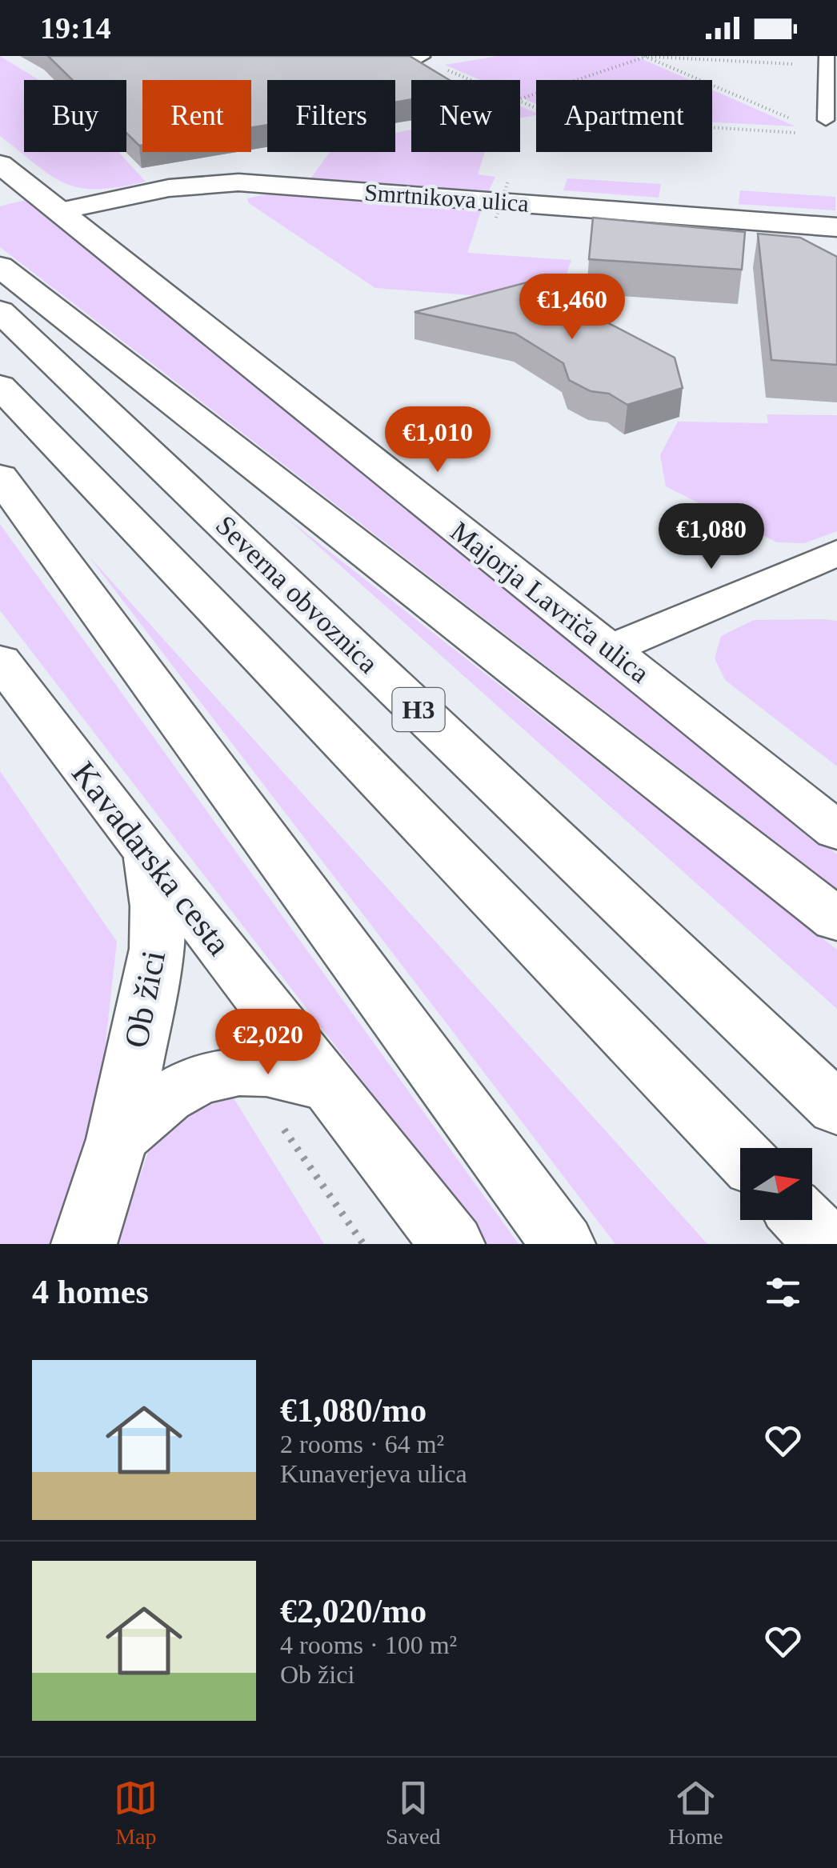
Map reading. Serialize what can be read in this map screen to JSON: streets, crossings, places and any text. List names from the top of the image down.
{
  "streets": {
    "main road": [
      "Smrtnikova ulica",
      "Severna obvoznica",
      "Majorja Lavriča ulica",
      "H3",
      "Kavadarska cesta",
      "Ob žici"
    ]
  },
  "crossings": [
    ["Smrtnikova ulica", "Majorja Lavriča ulica"],
    ["Kavadarska cesta", "Ob žici"]
  ],
  "north": "right",
  "page": {
    "status": "19:14",
    "chip": [
      "Buy",
      "Rent",
      "Filters",
      "New",
      "Apartment"
    ],
    "price": [
      "€1,460",
      "€1,010",
      "€1,080",
      "€2,020"
    ],
    "heading": "4 homes",
    "list": [
      {
        "name": "€1,080/mo",
        "note": "2 rooms · 64 m² · Kunaverjeva ulica"
      },
      {
        "name": "€2,020/mo",
        "note": "4 rooms · 100 m² · Ob žici"
      }
    ],
    "tabs": ["Map", "Saved", "Home"]
  }
}
